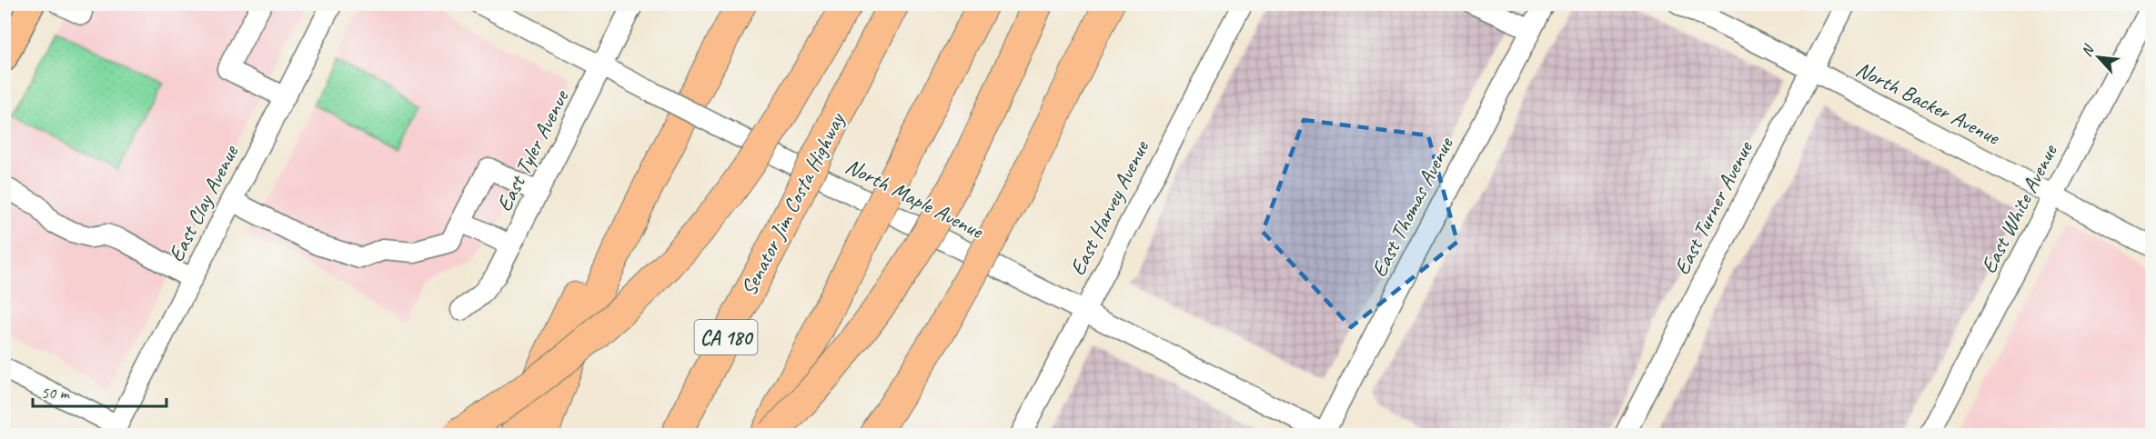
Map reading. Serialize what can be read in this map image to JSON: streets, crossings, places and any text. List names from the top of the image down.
{
  "streets": {
    "highway": ["Senator Jim Costa Highway", "CA 180"],
    "street": [
      "North Backer Avenue",
      "East Tyler Avenue",
      "North Maple Avenue",
      "East Clay Avenue",
      "East Thomas Avenue",
      "East Harvey Avenue",
      "East Turner Avenue",
      "East White Avenue"
    ]
  },
  "crossings": [
    ["North Backer Avenue", "East Turner Avenue"],
    ["North Backer Avenue", "East White Avenue"],
    ["East Tyler Avenue", "North Maple Avenue"],
    ["North Maple Avenue", "East Thomas Avenue"],
    ["North Maple Avenue", "East Harvey Avenue"]
  ],
  "scale_bar": "50 m",
  "north": "top left"
}
